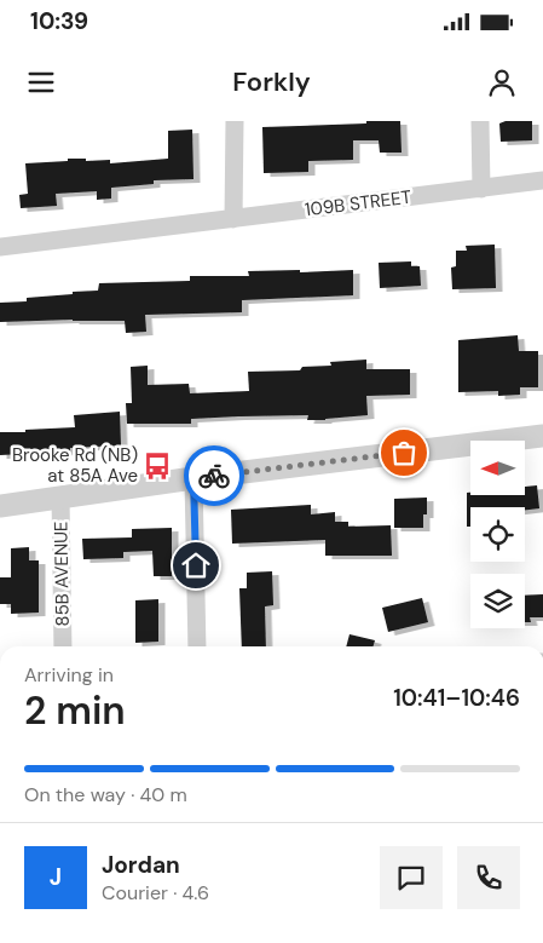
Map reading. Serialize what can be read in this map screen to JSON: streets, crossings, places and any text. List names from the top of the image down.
{
  "streets": {
    "street": ["109B STREET", "85B AVENUE"]
  },
  "places": {
    "bus stop": ["Brooke Rd (NB) at 85A Ave"]
  },
  "north": "left",
  "page": {
    "status": "10:39",
    "header": "Forkly",
    "heading": ["2 min", "Arriving in", "10:41–10:46"],
    "panel": ["Jordan", "Courier · 4.6"],
    "bar": "On the way · 40 m",
    "round": "J"
  }
}
